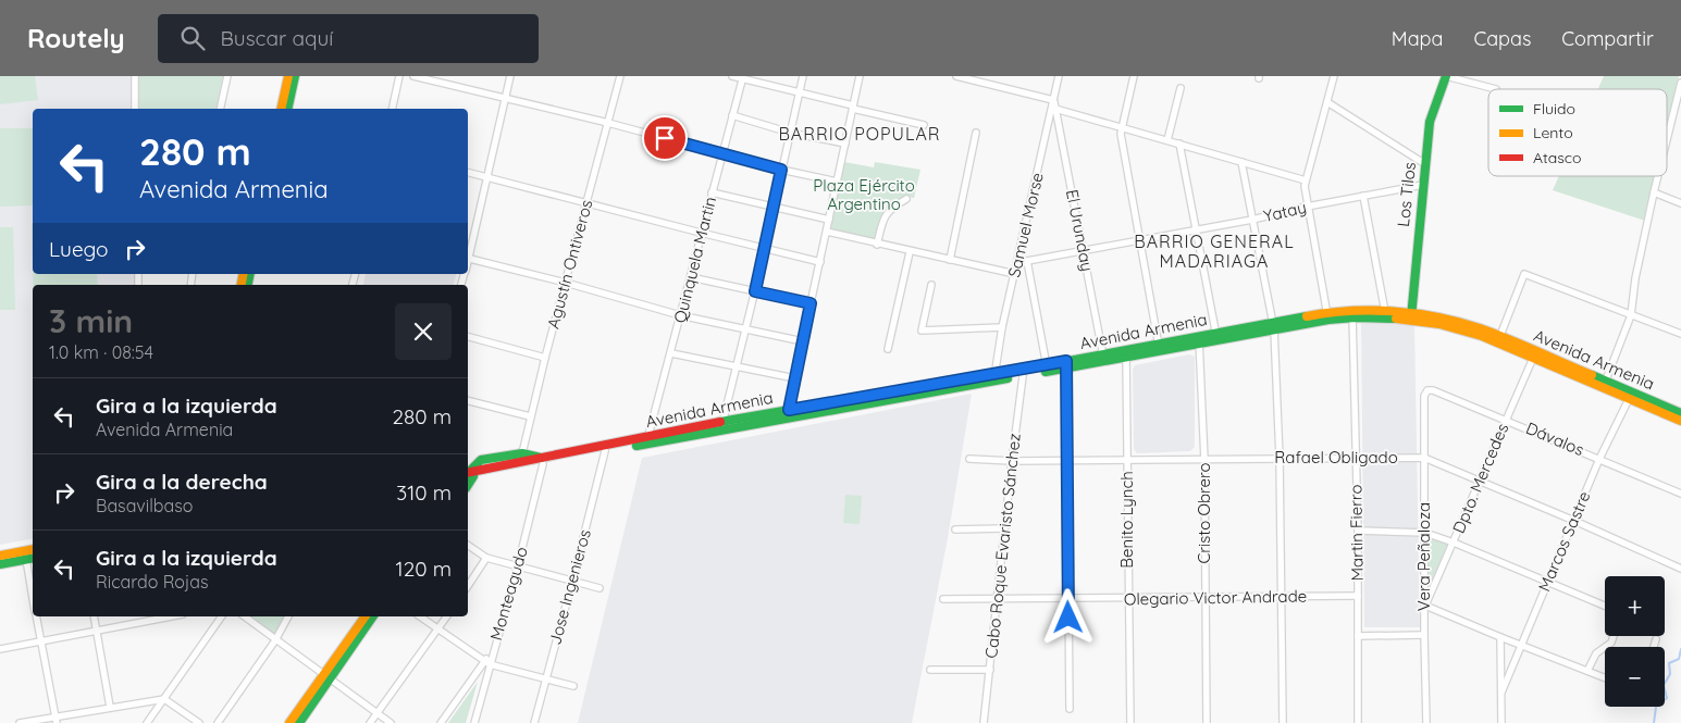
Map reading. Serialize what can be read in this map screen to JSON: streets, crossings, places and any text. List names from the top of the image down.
{
  "streets": {
    "main road": ["Los Tilos", "Avenida Armenia"],
    "street": [
      "Yatay",
      "Samuel Morse",
      "El Urunday",
      "Quinquela Martin",
      "Agustín Ontiveros",
      "Dávalos",
      "Rafael Obligado",
      "Dpto. Mercedes",
      "Cristo Obrero",
      "Benito Lynch",
      "Martin Fierro",
      "Marcos Sastre",
      "Cabo Roque Evaristo Sánchez",
      "Vera Peñaloza",
      "Jose Ingenieros",
      "Monteagudo",
      "Olegario Victor Andrade"
    ]
  },
  "crossings": [
    ["Los Tilos", "Yatay"],
    ["Los Tilos", "Avenida Armenia"],
    ["Yatay", "Samuel Morse"],
    ["Yatay", "El Urunday"],
    ["Samuel Morse", "El Urunday"],
    ["Samuel Morse", "Avenida Armenia"],
    ["El Urunday", "Avenida Armenia"],
    ["Quinquela Martin", "Avenida Armenia"],
    ["Avenida Armenia", "Dpto. Mercedes"],
    ["Avenida Armenia", "Cristo Obrero"],
    ["Avenida Armenia", "Benito Lynch"],
    ["Avenida Armenia", "Martin Fierro"],
    ["Avenida Armenia", "Marcos Sastre"],
    ["Avenida Armenia", "Cabo Roque Evaristo Sánchez"],
    ["Avenida Armenia", "Jose Ingenieros"],
    ["Avenida Armenia", "Monteagudo"],
    ["Dávalos", "Dpto. Mercedes"],
    ["Dávalos", "Marcos Sastre"],
    ["Dávalos", "Vera Peñaloza"],
    ["Rafael Obligado", "Dpto. Mercedes"],
    ["Rafael Obligado", "Cristo Obrero"],
    ["Rafael Obligado", "Benito Lynch"],
    ["Rafael Obligado", "Martin Fierro"],
    ["Rafael Obligado", "Marcos Sastre"],
    ["Rafael Obligado", "Cabo Roque Evaristo Sánchez"],
    ["Rafael Obligado", "Vera Peñaloza"],
    ["Dpto. Mercedes", "Vera Peñaloza"],
    ["Cristo Obrero", "Olegario Victor Andrade"],
    ["Benito Lynch", "Olegario Victor Andrade"],
    ["Martin Fierro", "Olegario Victor Andrade"],
    ["Cabo Roque Evaristo Sánchez", "Olegario Victor Andrade"]
  ],
  "districts": ["BARRIO POPULAR", "BARRIO GENERAL MADARIAGA"],
  "parks": ["Plaza Ejército Argentino"],
  "legend": ["Fluido", "Lento", "Atasco"],
  "page": {
    "header": "Routely",
    "search": "Buscar aquí",
    "nav": ["Mapa", "Capas", "Compartir"],
    "turn": ["280 m", "Avenida Armenia"],
    "then": "Luego",
    "heading": ["3 min", "1.0 km · 08:54"],
    "list": [
      {
        "name": "Gira a la izquierda",
        "note": "Avenida Armenia",
        "value": "280 m"
      },
      {
        "name": "Gira a la derecha",
        "note": "Basavilbaso",
        "value": "310 m"
      },
      {
        "name": "Gira a la izquierda",
        "note": "Ricardo Rojas",
        "value": "120 m"
      }
    ],
    "map_buttons": ["+", "−"]
  }
}
